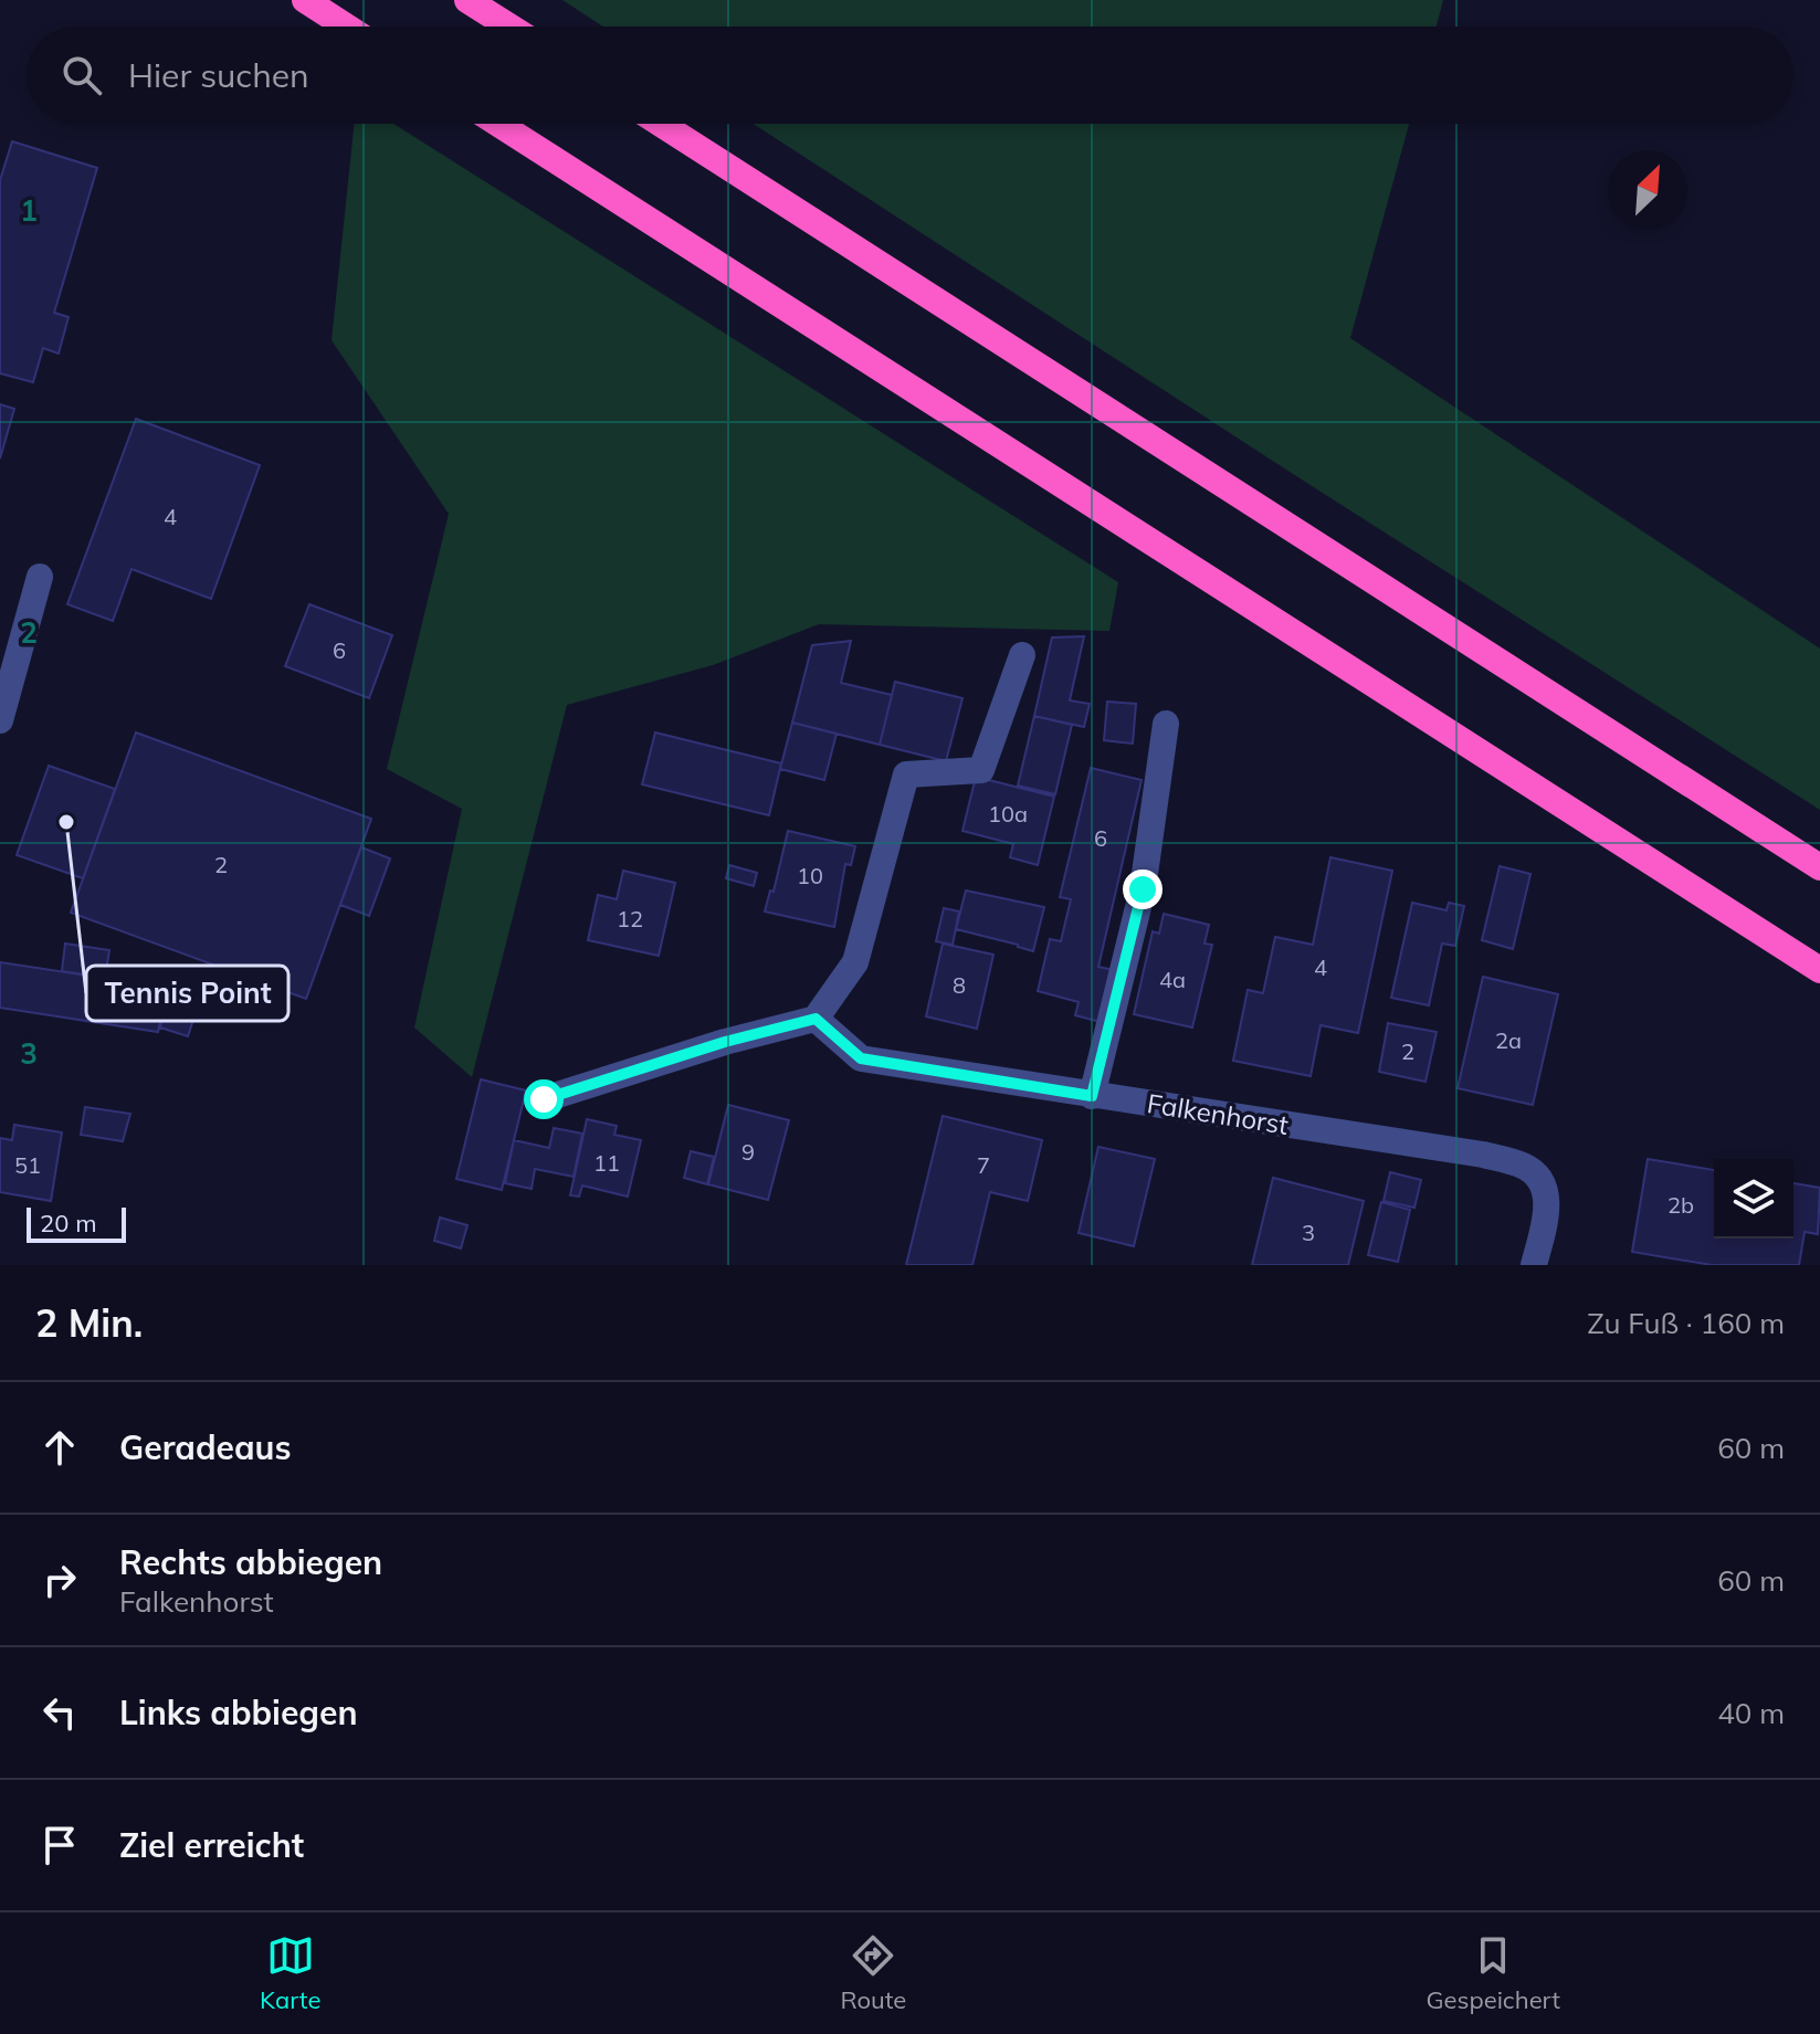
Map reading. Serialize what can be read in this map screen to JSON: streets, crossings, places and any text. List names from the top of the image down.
{
  "streets": {
    "street": ["Falkenhorst"]
  },
  "places": ["Tennis Point"],
  "house_numbers": [
    "4",
    "6",
    "10a",
    "6",
    "2",
    "10",
    "12",
    "4",
    "4a",
    "8",
    "2a",
    "2",
    "9",
    "11",
    "51",
    "7",
    "2b",
    "3"
  ],
  "scale_bar": "20 m",
  "north": "top right",
  "page": {
    "search": "Hier suchen",
    "scale": "20 m",
    "heading": ["2 Min.", "Zu Fuß · 160 m"],
    "list": [
      ["Geradeaus", "60 m"],
      ["Rechts abbiegen", "Falkenhorst", "60 m"],
      ["Links abbiegen", "40 m"],
      "Ziel erreicht"
    ],
    "nav": ["Karte", "Route", "Gespeichert"]
  },
  "grid": {
    "rows": ["1", "2", "3"]
  }
}
